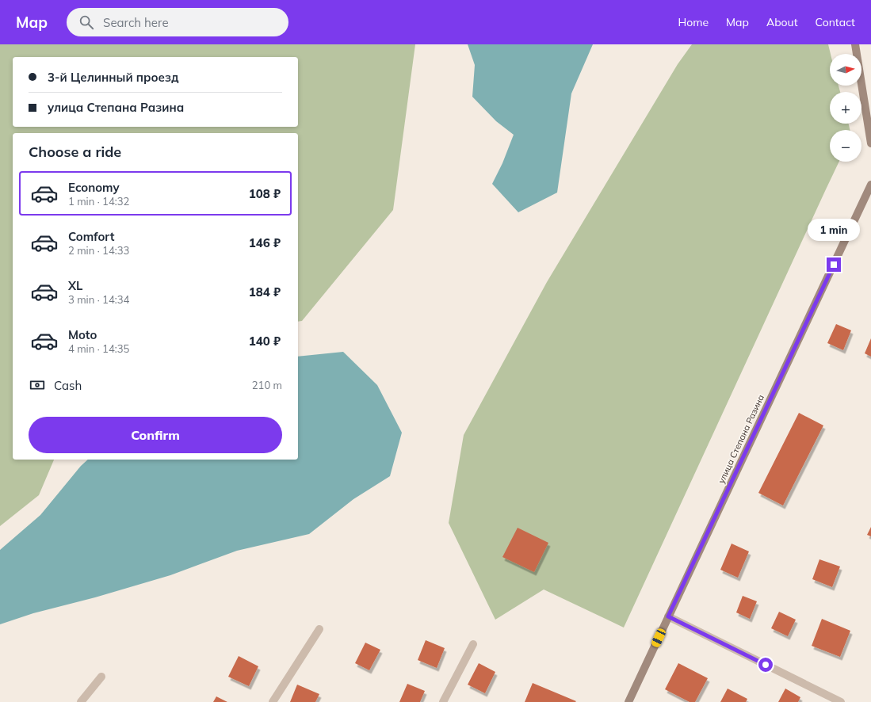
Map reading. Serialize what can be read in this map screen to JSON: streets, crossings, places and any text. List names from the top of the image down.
{
  "streets": {
    "street": ["улица Степана Разина"]
  },
  "north": "right",
  "page": {
    "header": "Map",
    "search": "Search here",
    "nav": [
      "Home",
      "Map",
      "About",
      "Contact"
    ],
    "map_buttons": ["+", "−"],
    "banner": ["3-й Целинный проезд", "улица Степана Разина"],
    "heading": "Choose a ride",
    "list": [
      {
        "name": "Economy",
        "note": "1 min · 14:32",
        "value": "108 ₽"
      },
      {
        "name": "Comfort",
        "note": "2 min · 14:33",
        "value": "146 ₽"
      },
      {
        "name": "XL",
        "note": "3 min · 14:34",
        "value": "184 ₽"
      },
      {
        "name": "Moto",
        "note": "4 min · 14:35",
        "value": "140 ₽"
      }
    ],
    "bubble": "1 min",
    "pay": ["Cash", "210 m"],
    "buttons": "Confirm"
  }
}
